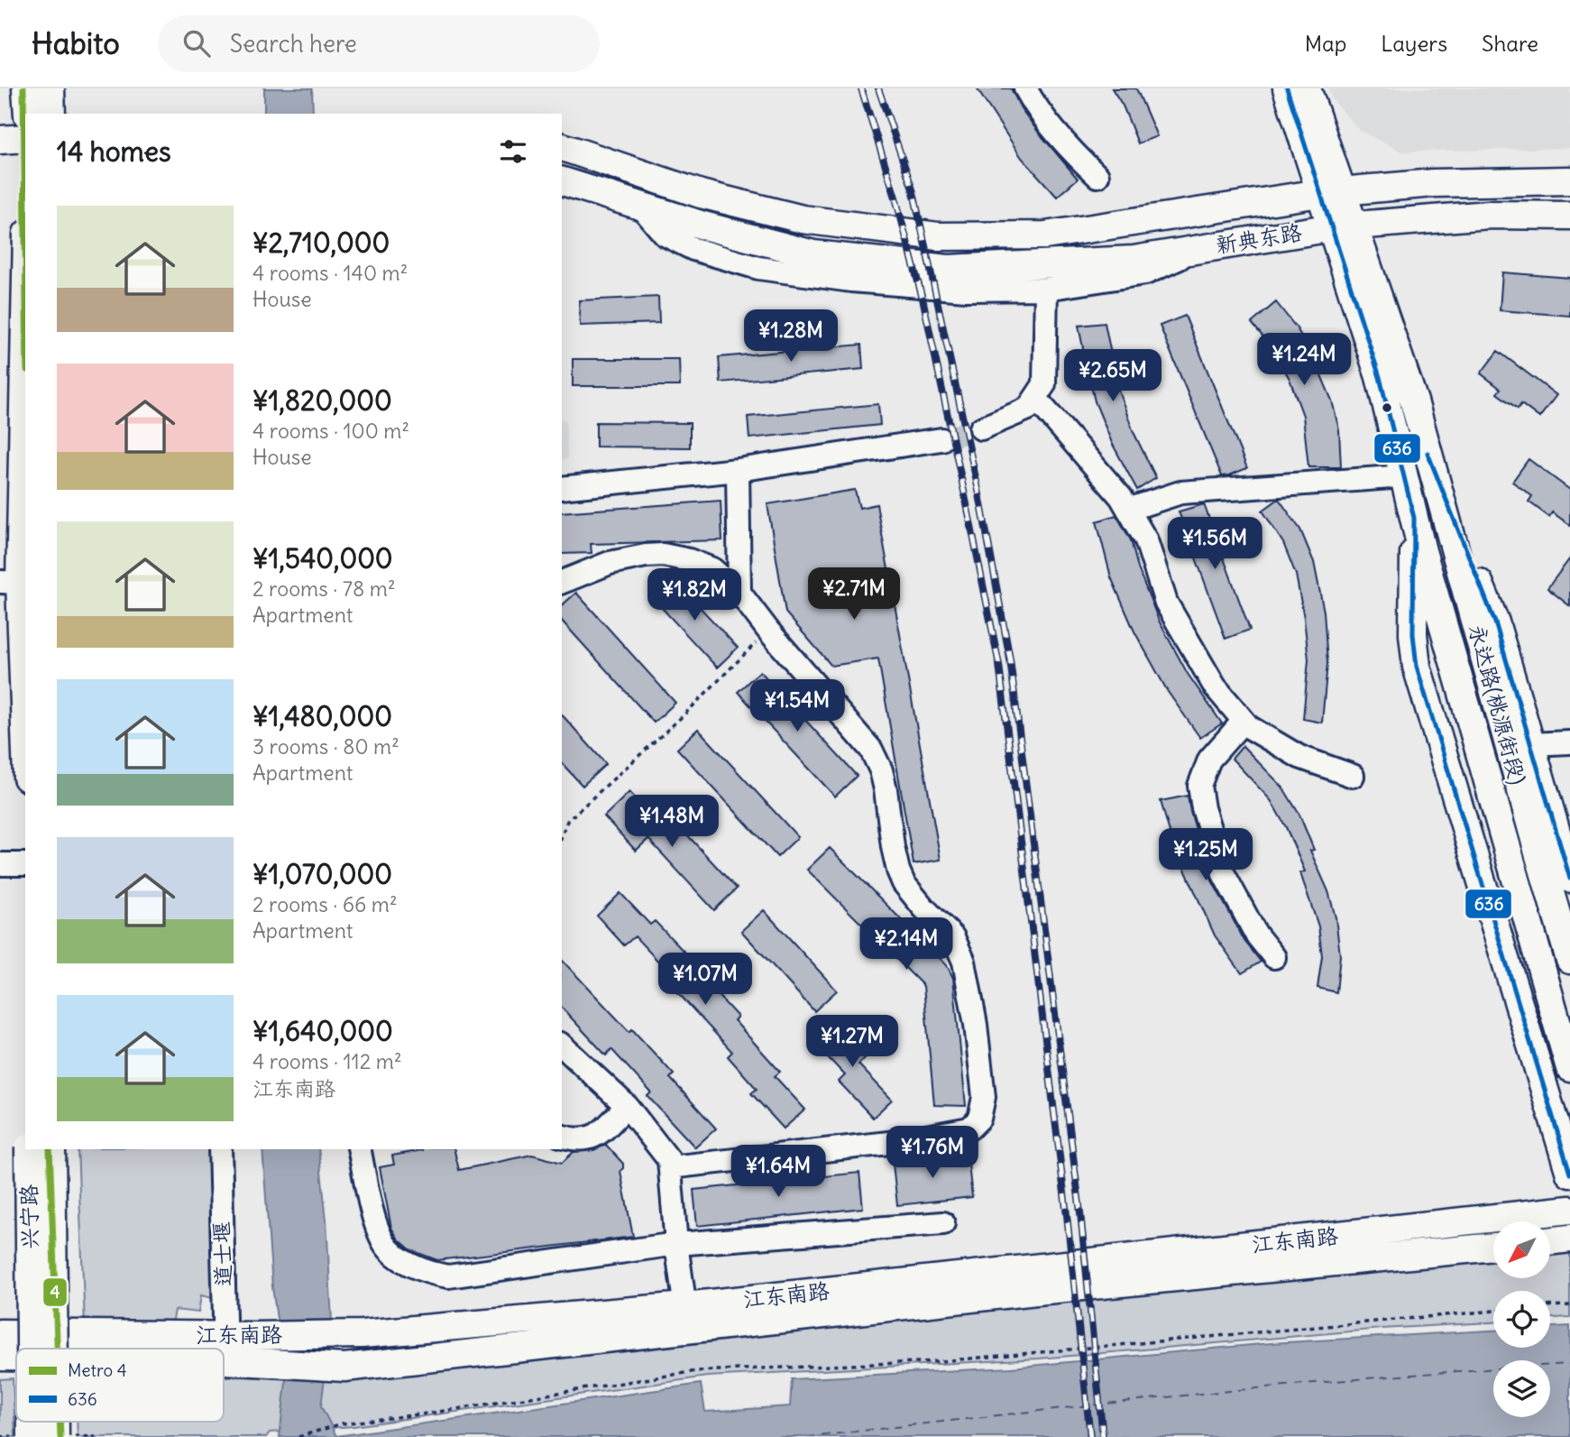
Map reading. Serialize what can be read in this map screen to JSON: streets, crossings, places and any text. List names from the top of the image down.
{
  "streets": {
    "main road": [
      "新典东路",
      "永达路(桃源街段)",
      "兴宁路",
      "江东南路"
    ],
    "street": ["道士堰"]
  },
  "crossings": [
    ["新典东路", "永达路(桃源街段)"],
    ["江东南路", "道士堰"]
  ],
  "lines": ["metro line 4", "transit line 636"],
  "legend": ["Metro 4", "636"],
  "north": "bottom left",
  "page": {
    "header": "Habito",
    "search": "Search here",
    "nav": ["Map", "Layers", "Share"],
    "heading": "14 homes",
    "list": [
      {
        "name": "¥2,710,000",
        "note": "4 rooms · 140 m² · House"
      },
      {
        "name": "¥1,820,000",
        "note": "4 rooms · 100 m² · House"
      },
      {
        "name": "¥1,540,000",
        "note": "2 rooms · 78 m² · Apartment"
      },
      {
        "name": "¥1,480,000",
        "note": "3 rooms · 80 m² · Apartment"
      },
      {
        "name": "¥1,070,000",
        "note": "2 rooms · 66 m² · Apartment"
      },
      {
        "name": "¥1,640,000",
        "note": "4 rooms · 112 m² · 江东南路"
      }
    ],
    "price": [
      "¥1.28M",
      "¥1.24M",
      "¥2.65M",
      "¥1.56M",
      "¥2.71M",
      "¥1.82M",
      "¥1.54M",
      "¥1.48M",
      "¥1.25M",
      "¥2.14M",
      "¥1.07M",
      "¥1.27M",
      "¥1.76M",
      "¥1.64M"
    ]
  }
}
